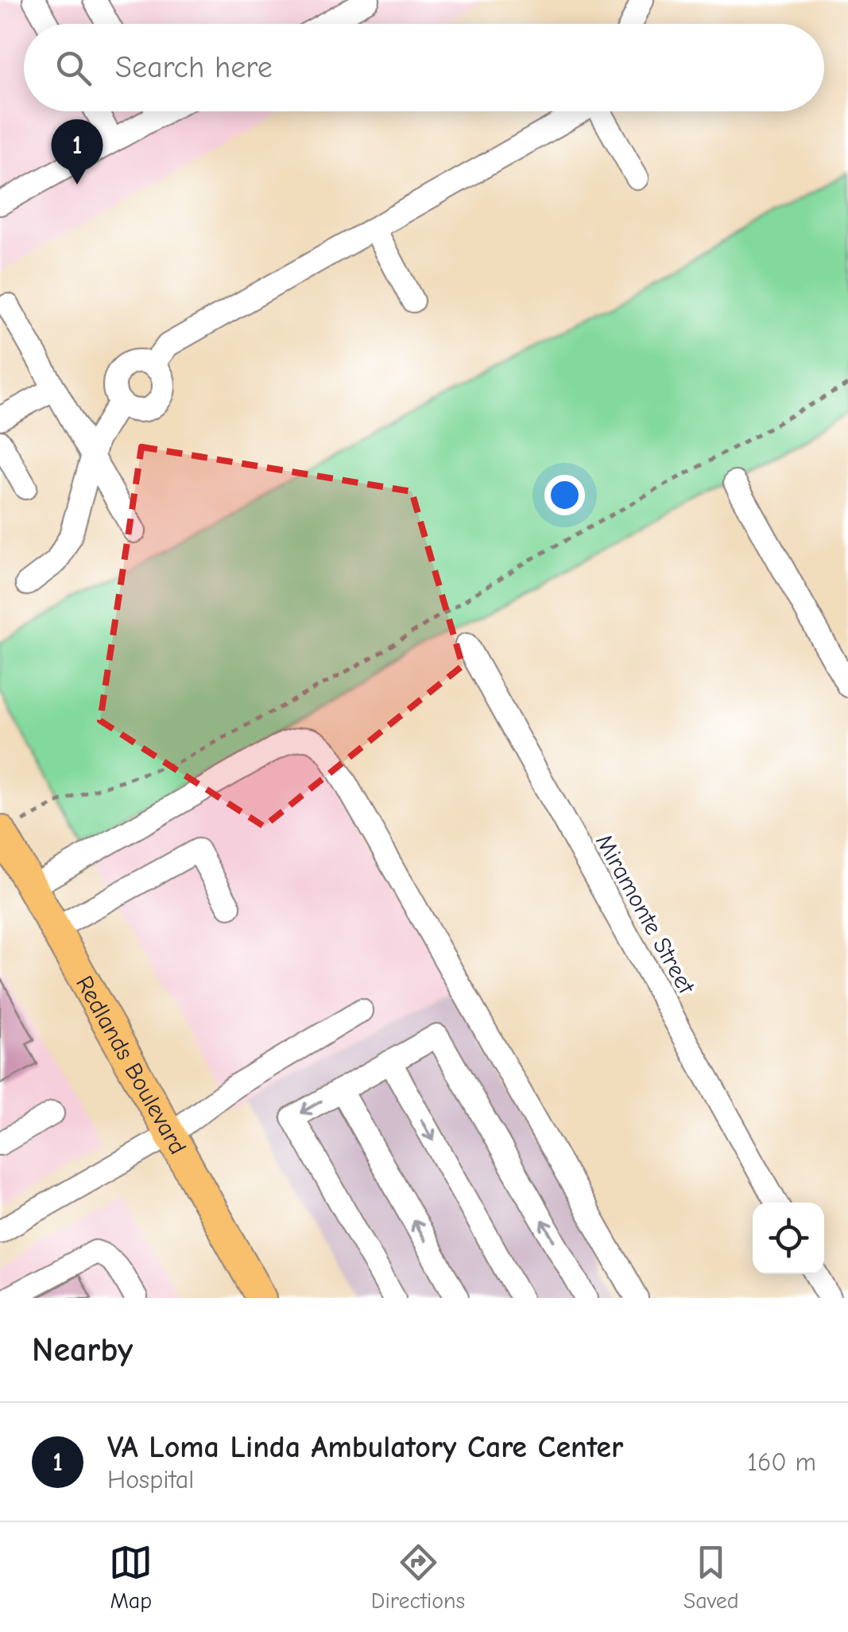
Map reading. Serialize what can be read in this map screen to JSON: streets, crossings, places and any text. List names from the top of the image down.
{
  "streets": {
    "main road": ["Redlands Boulevard"],
    "street": ["Miramonte Street"]
  },
  "page": {
    "search": "Search here",
    "pins": "1",
    "heading": "Nearby",
    "list": [
      {
        "mark": "1",
        "name": "VA Loma Linda Ambulatory Care Center",
        "note": "Hospital",
        "value": "160 m"
      }
    ],
    "nav": ["Map", "Directions", "Saved"]
  }
}
